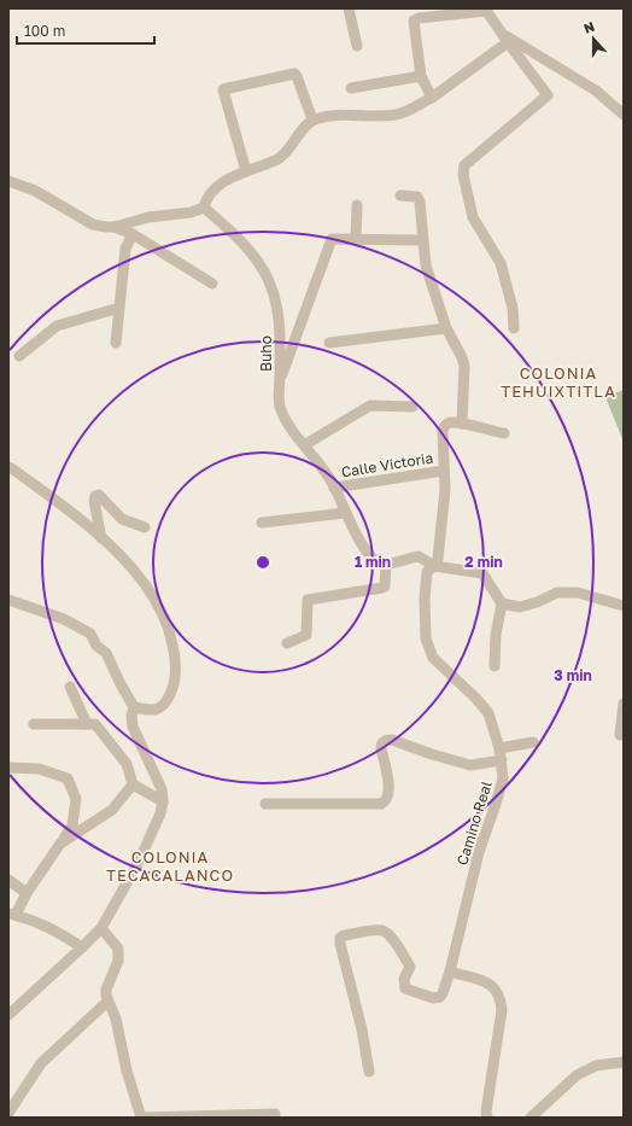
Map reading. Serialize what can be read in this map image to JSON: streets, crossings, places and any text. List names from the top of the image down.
{
  "streets": {
    "street": ["Buho", "Calle Victoria", "Camino Real"]
  },
  "crossings": [
    ["Buho", "Calle Victoria"],
    ["Calle Victoria", "Camino Real"]
  ],
  "districts": ["COLONIA TEHUIXTITLA", "COLONIA TECACALANCO"],
  "scale_bar": "100 m",
  "north": "top",
  "rings": ["1 min", "2 min", "3 min"]
}
